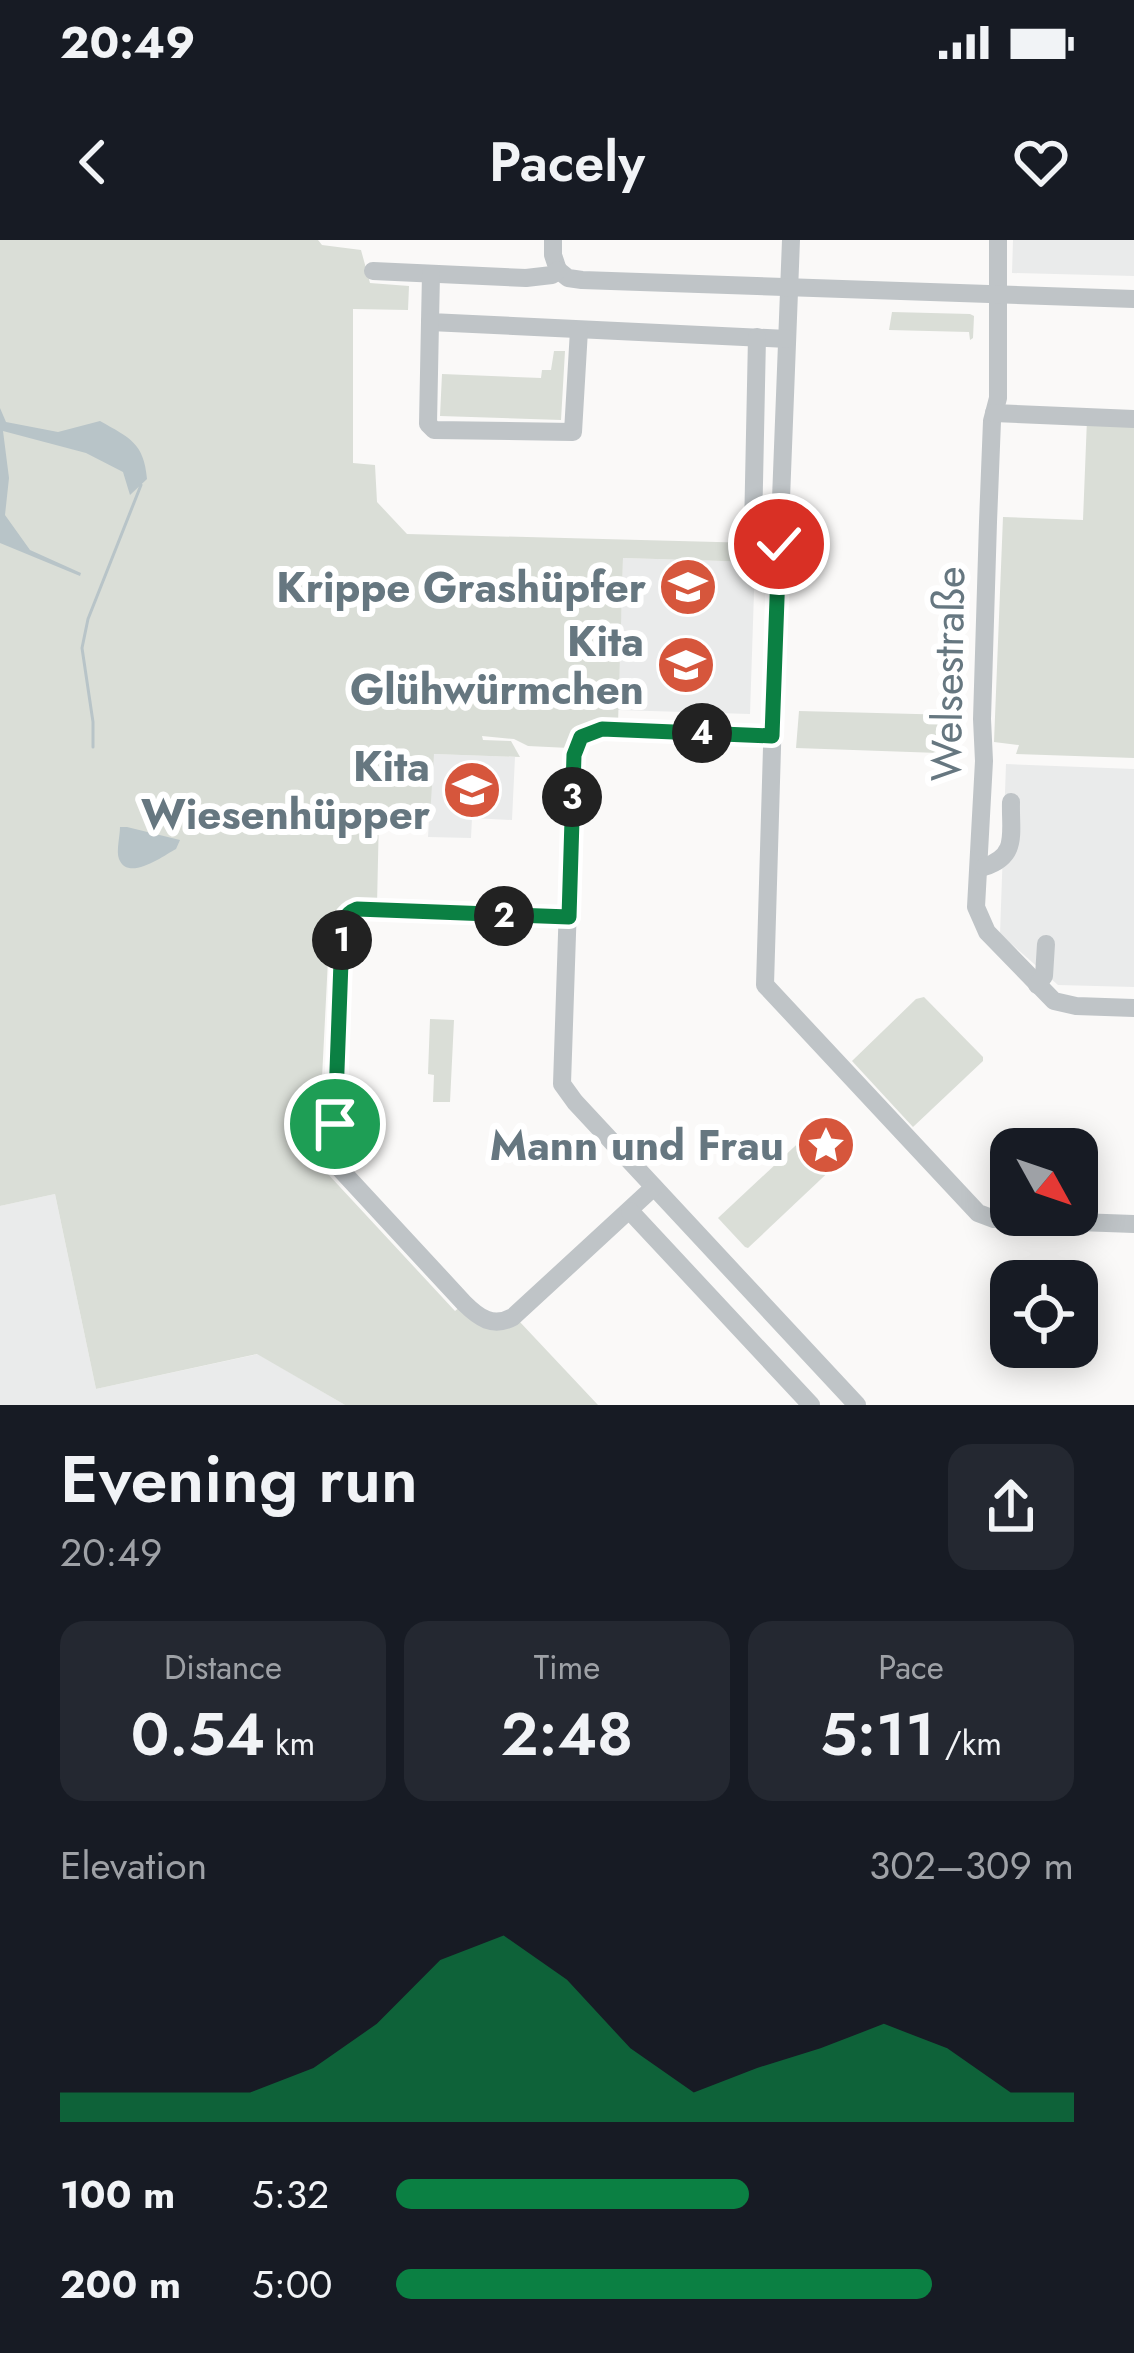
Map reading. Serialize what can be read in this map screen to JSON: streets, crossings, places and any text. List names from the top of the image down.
{
  "streets": {
    "street": ["Welsestraße"]
  },
  "places": {
    "school or university": ["Krippe Grashüpfer", "Kita Glühwürmchen", "Kita Wiesenhüpper"],
    "place": ["Mann und Frau"]
  },
  "north": "bottom right",
  "page": {
    "status": "20:49",
    "header": "Pacely",
    "pins": [
      "4",
      "3",
      "2",
      "1"
    ],
    "heading": ["Evening run", "20:49"],
    "stats": [
      ["Distance", "0.54 km"],
      ["Time", "2:48"],
      ["Pace", "5:11 /km"]
    ],
    "chart": ["Elevation", "302–309 m"],
    "list": [
      {
        "name": "100 m",
        "note": "5:32"
      },
      {
        "name": "200 m",
        "note": "5:00"
      }
    ]
  }
}
